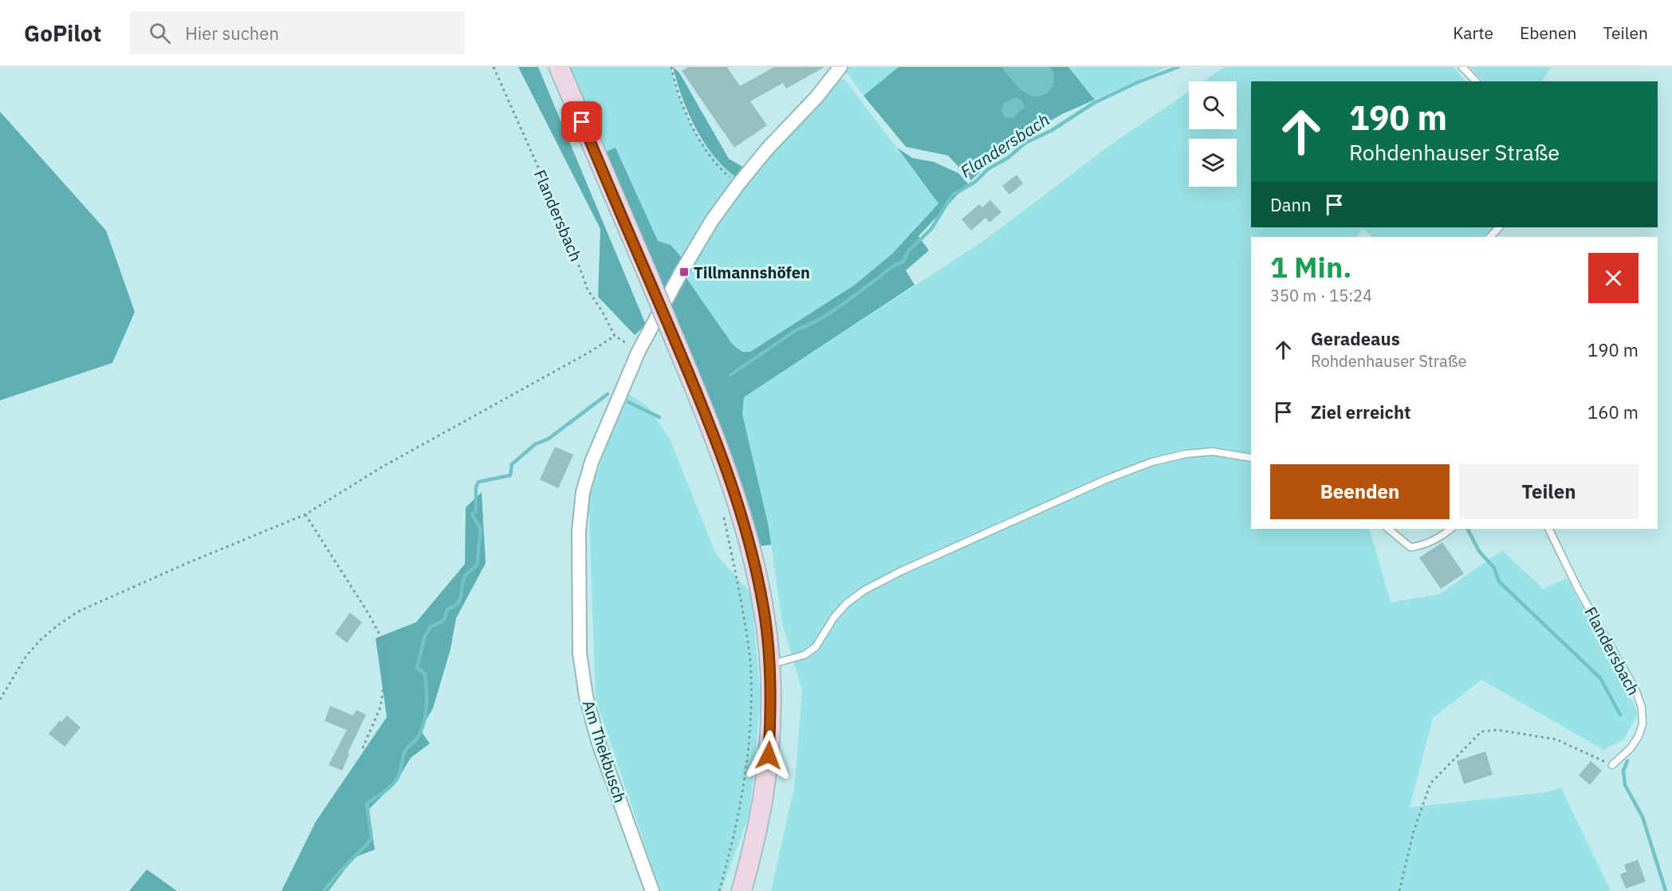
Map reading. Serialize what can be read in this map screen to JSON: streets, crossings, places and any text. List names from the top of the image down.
{
  "streets": {
    "street": ["Am Thekbusch"],
    "lane": ["Flandersbach"]
  },
  "water": ["Flandersbach"],
  "places": {
    "transit": ["Tillmannshöfen"]
  },
  "page": {
    "header": "GoPilot",
    "search": "Hier suchen",
    "nav": ["Karte", "Ebenen", "Teilen"],
    "turn": ["190 m", "Rohdenhauser Straße"],
    "then": "Dann",
    "heading": ["1 Min.", "350 m · 15:24"],
    "list": [
      {
        "name": "Geradeaus",
        "note": "Rohdenhauser Straße",
        "value": "190 m"
      },
      {
        "name": "Ziel erreicht",
        "value": "160 m"
      }
    ],
    "buttons": ["Beenden", "Teilen"]
  }
}
